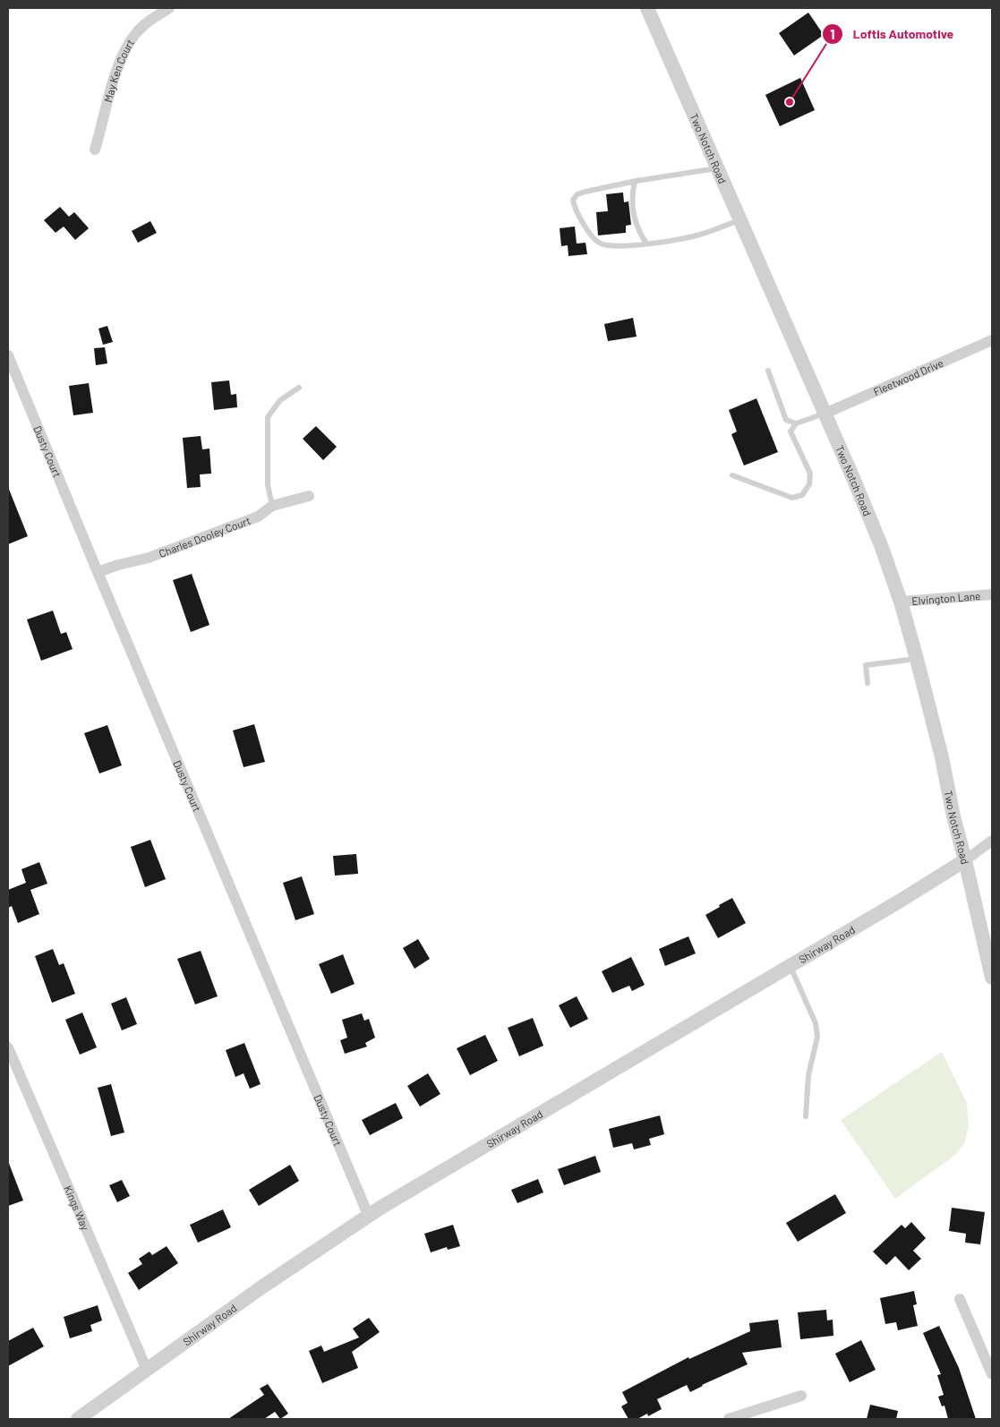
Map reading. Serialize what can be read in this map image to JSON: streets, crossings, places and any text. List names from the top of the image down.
{
  "streets": {
    "street": [
      "May Ken Court",
      "Two Notch Road",
      "Fleetwood Drive",
      "Dusty Court",
      "Charles Dooley Court",
      "Elvington Lane",
      "Shirway Road",
      "Kings Way"
    ]
  },
  "crossings": [
    ["Two Notch Road", "Fleetwood Drive"],
    ["Two Notch Road", "Elvington Lane"],
    ["Two Notch Road", "Shirway Road"],
    ["Dusty Court", "Charles Dooley Court"],
    ["Dusty Court", "Shirway Road"],
    ["Shirway Road", "Kings Way"]
  ],
  "places": ["Loftis Automotive"]
}
